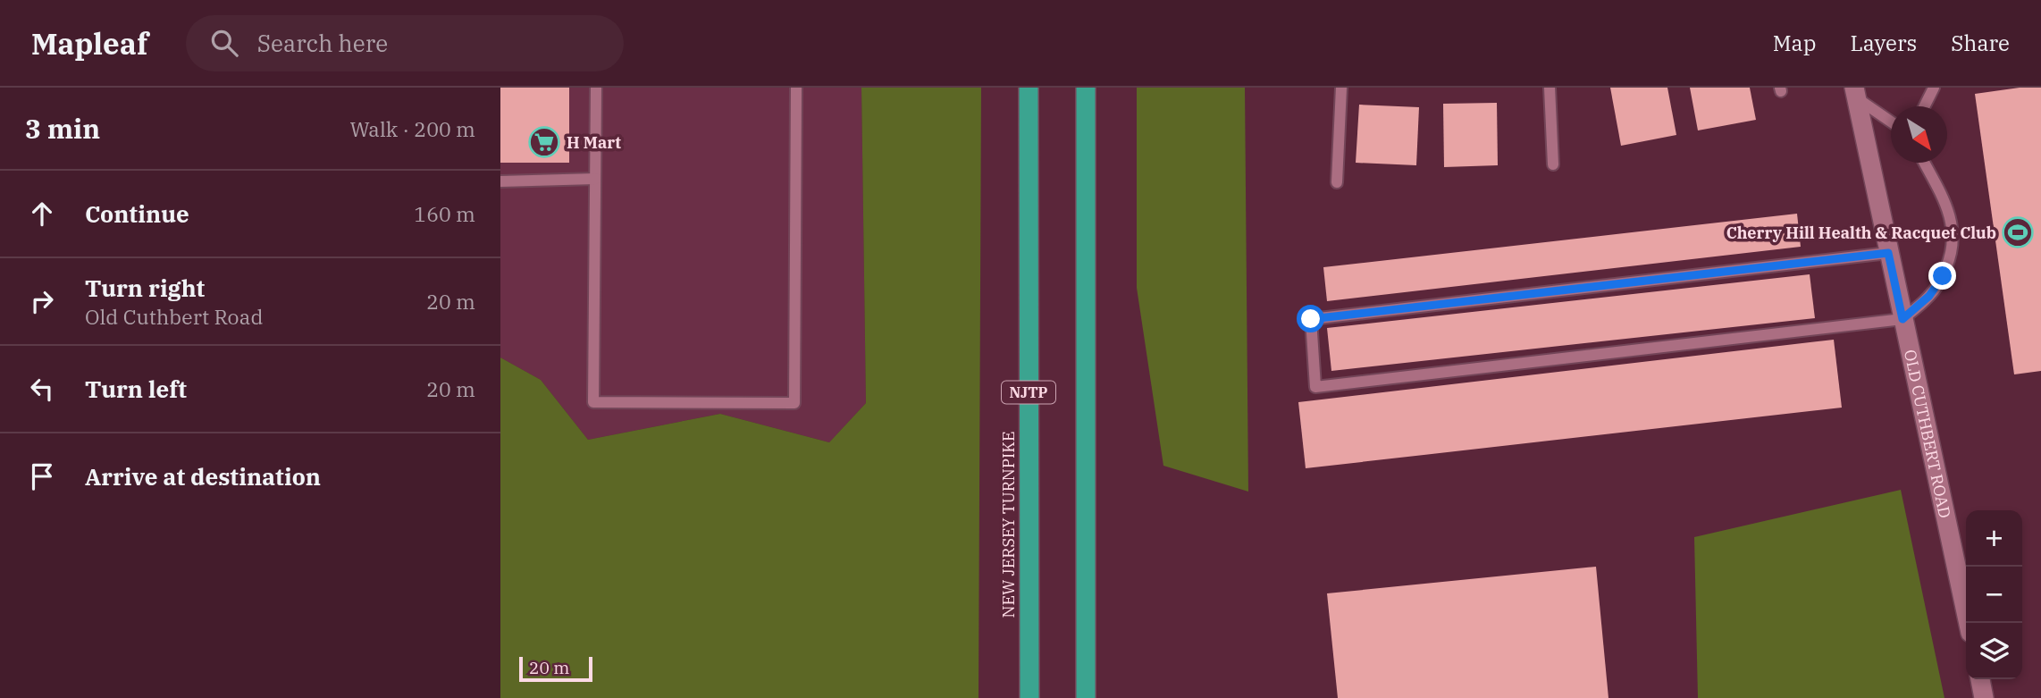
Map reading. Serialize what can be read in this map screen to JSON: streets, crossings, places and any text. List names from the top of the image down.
{
  "streets": {
    "highway": ["NJTP", "NEW JERSEY TURNPIKE"],
    "street": ["OLD CUTHBERT ROAD"]
  },
  "places": {
    "supermarket": ["H Mart"],
    "sports": ["Cherry Hill Health & Racquet Club"]
  },
  "scale_bar": "20 m",
  "north": "bottom right",
  "page": {
    "header": "Mapleaf",
    "search": "Search here",
    "nav": ["Map", "Layers", "Share"],
    "heading": ["3 min", "Walk · 200 m"],
    "list": [
      ["Continue", "160 m"],
      ["Turn right", "Old Cuthbert Road", "20 m"],
      ["Turn left", "20 m"],
      "Arrive at destination"
    ],
    "map_buttons": ["+", "−"],
    "scale": "20 m"
  }
}
